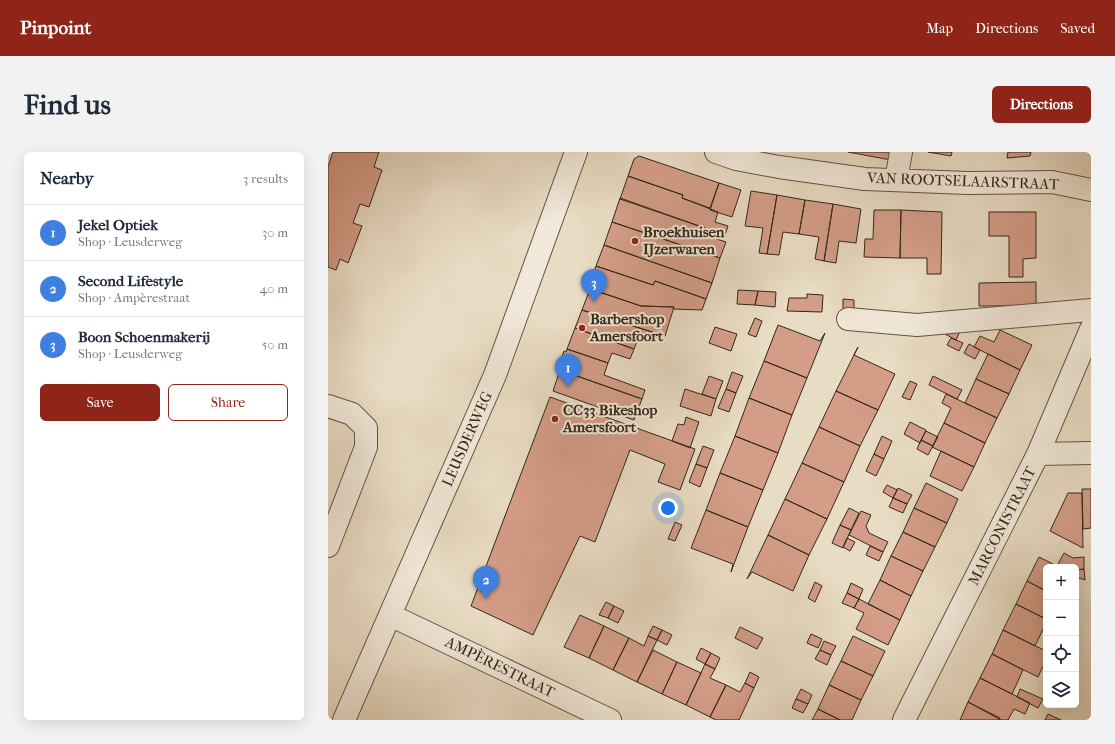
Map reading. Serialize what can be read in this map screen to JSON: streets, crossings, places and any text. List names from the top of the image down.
{
  "streets": {
    "street": [
      "VAN ROOTSELAARSTRAAT",
      "LEUSDERWEG",
      "MARCONISTRAAT",
      "AMPÈRESTRAAT"
    ]
  },
  "crossings": [
    ["LEUSDERWEG", "AMPÈRESTRAAT"]
  ],
  "places": ["Broekhuisen IJzerwaren", "Barbershop Amersfoort", "CC33 Bikeshop Amersfoort"],
  "page": {
    "header": "Pinpoint",
    "nav": ["Map", "Directions", "Saved"],
    "buttons": [
      "Directions",
      ["Save", "Share"]
    ],
    "title": "Find us",
    "heading": ["Nearby", "3 results"],
    "list": [
      {
        "mark": "1",
        "name": "Jekel Optiek",
        "note": "Shop · Leusderweg",
        "value": "30 m"
      },
      {
        "mark": "2",
        "name": "Second Lifestyle",
        "note": "Shop · Ampèrestraat",
        "value": "40 m"
      },
      {
        "mark": "3",
        "name": "Boon Schoenmakerij",
        "note": "Shop · Leusderweg",
        "value": "50 m"
      }
    ],
    "pins": ["3", "1", "2"],
    "map_buttons": ["+", "−"]
  }
}
